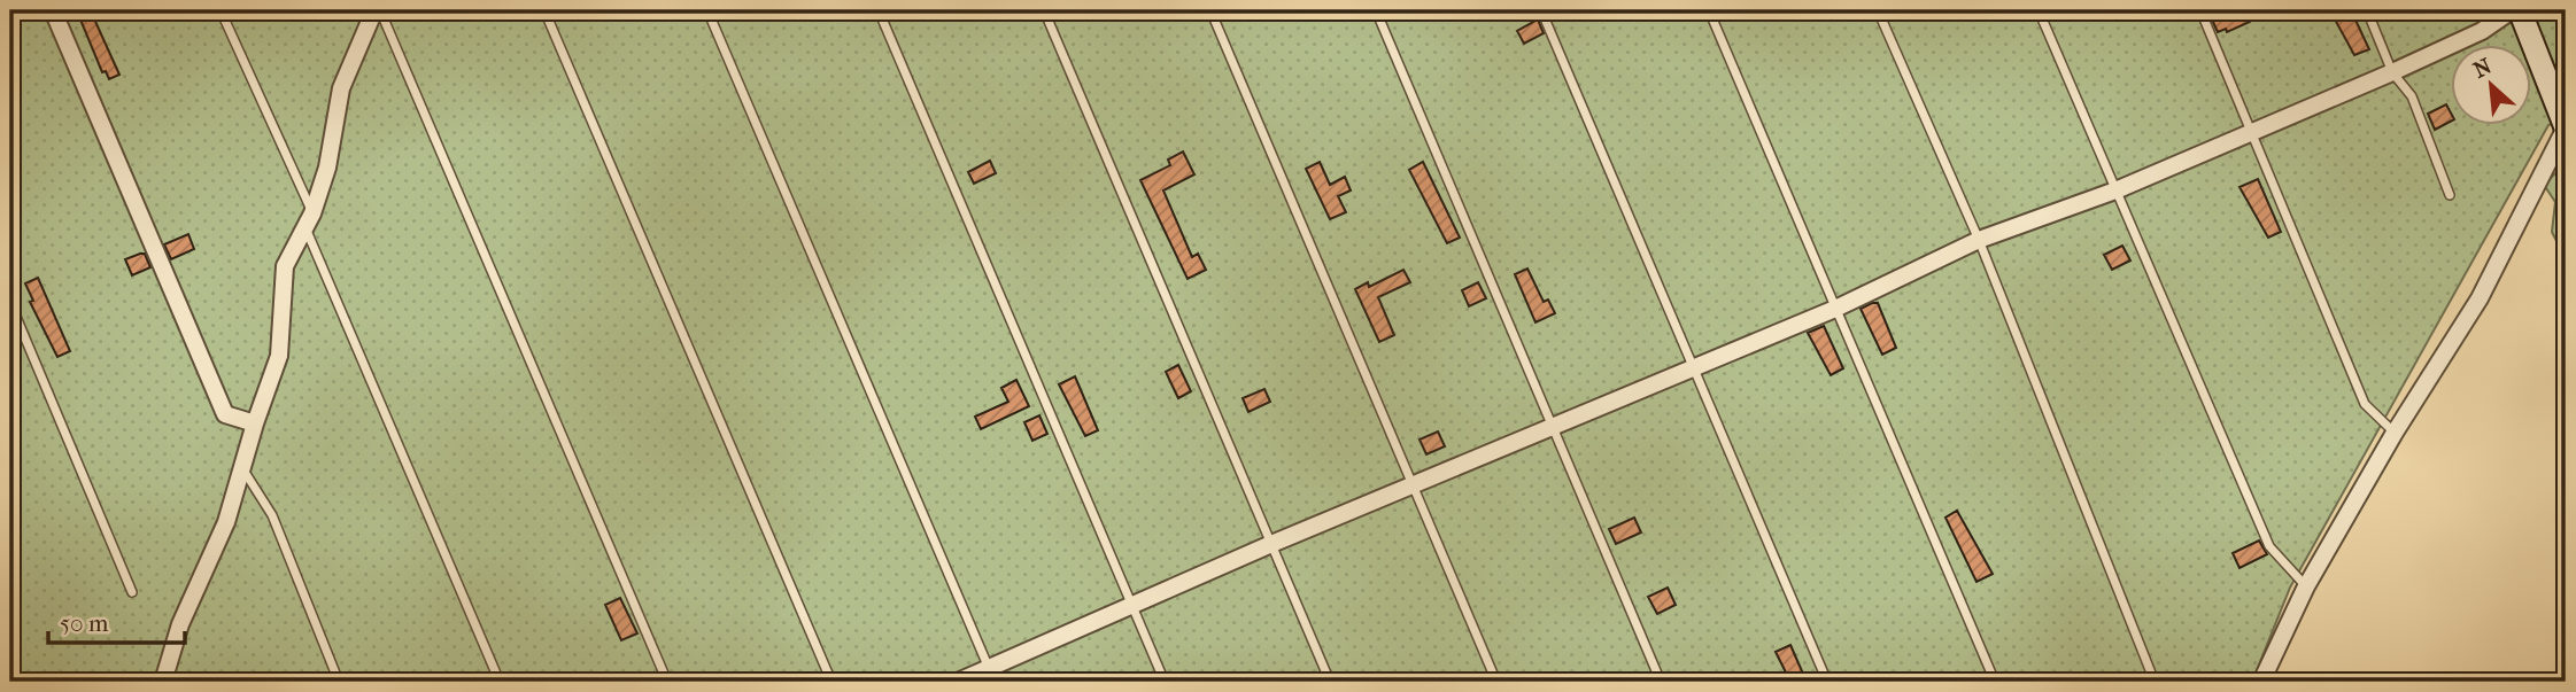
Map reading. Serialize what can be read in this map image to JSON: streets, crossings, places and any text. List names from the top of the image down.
{
  "scale_bar": "50 m",
  "north": "top left"
}
